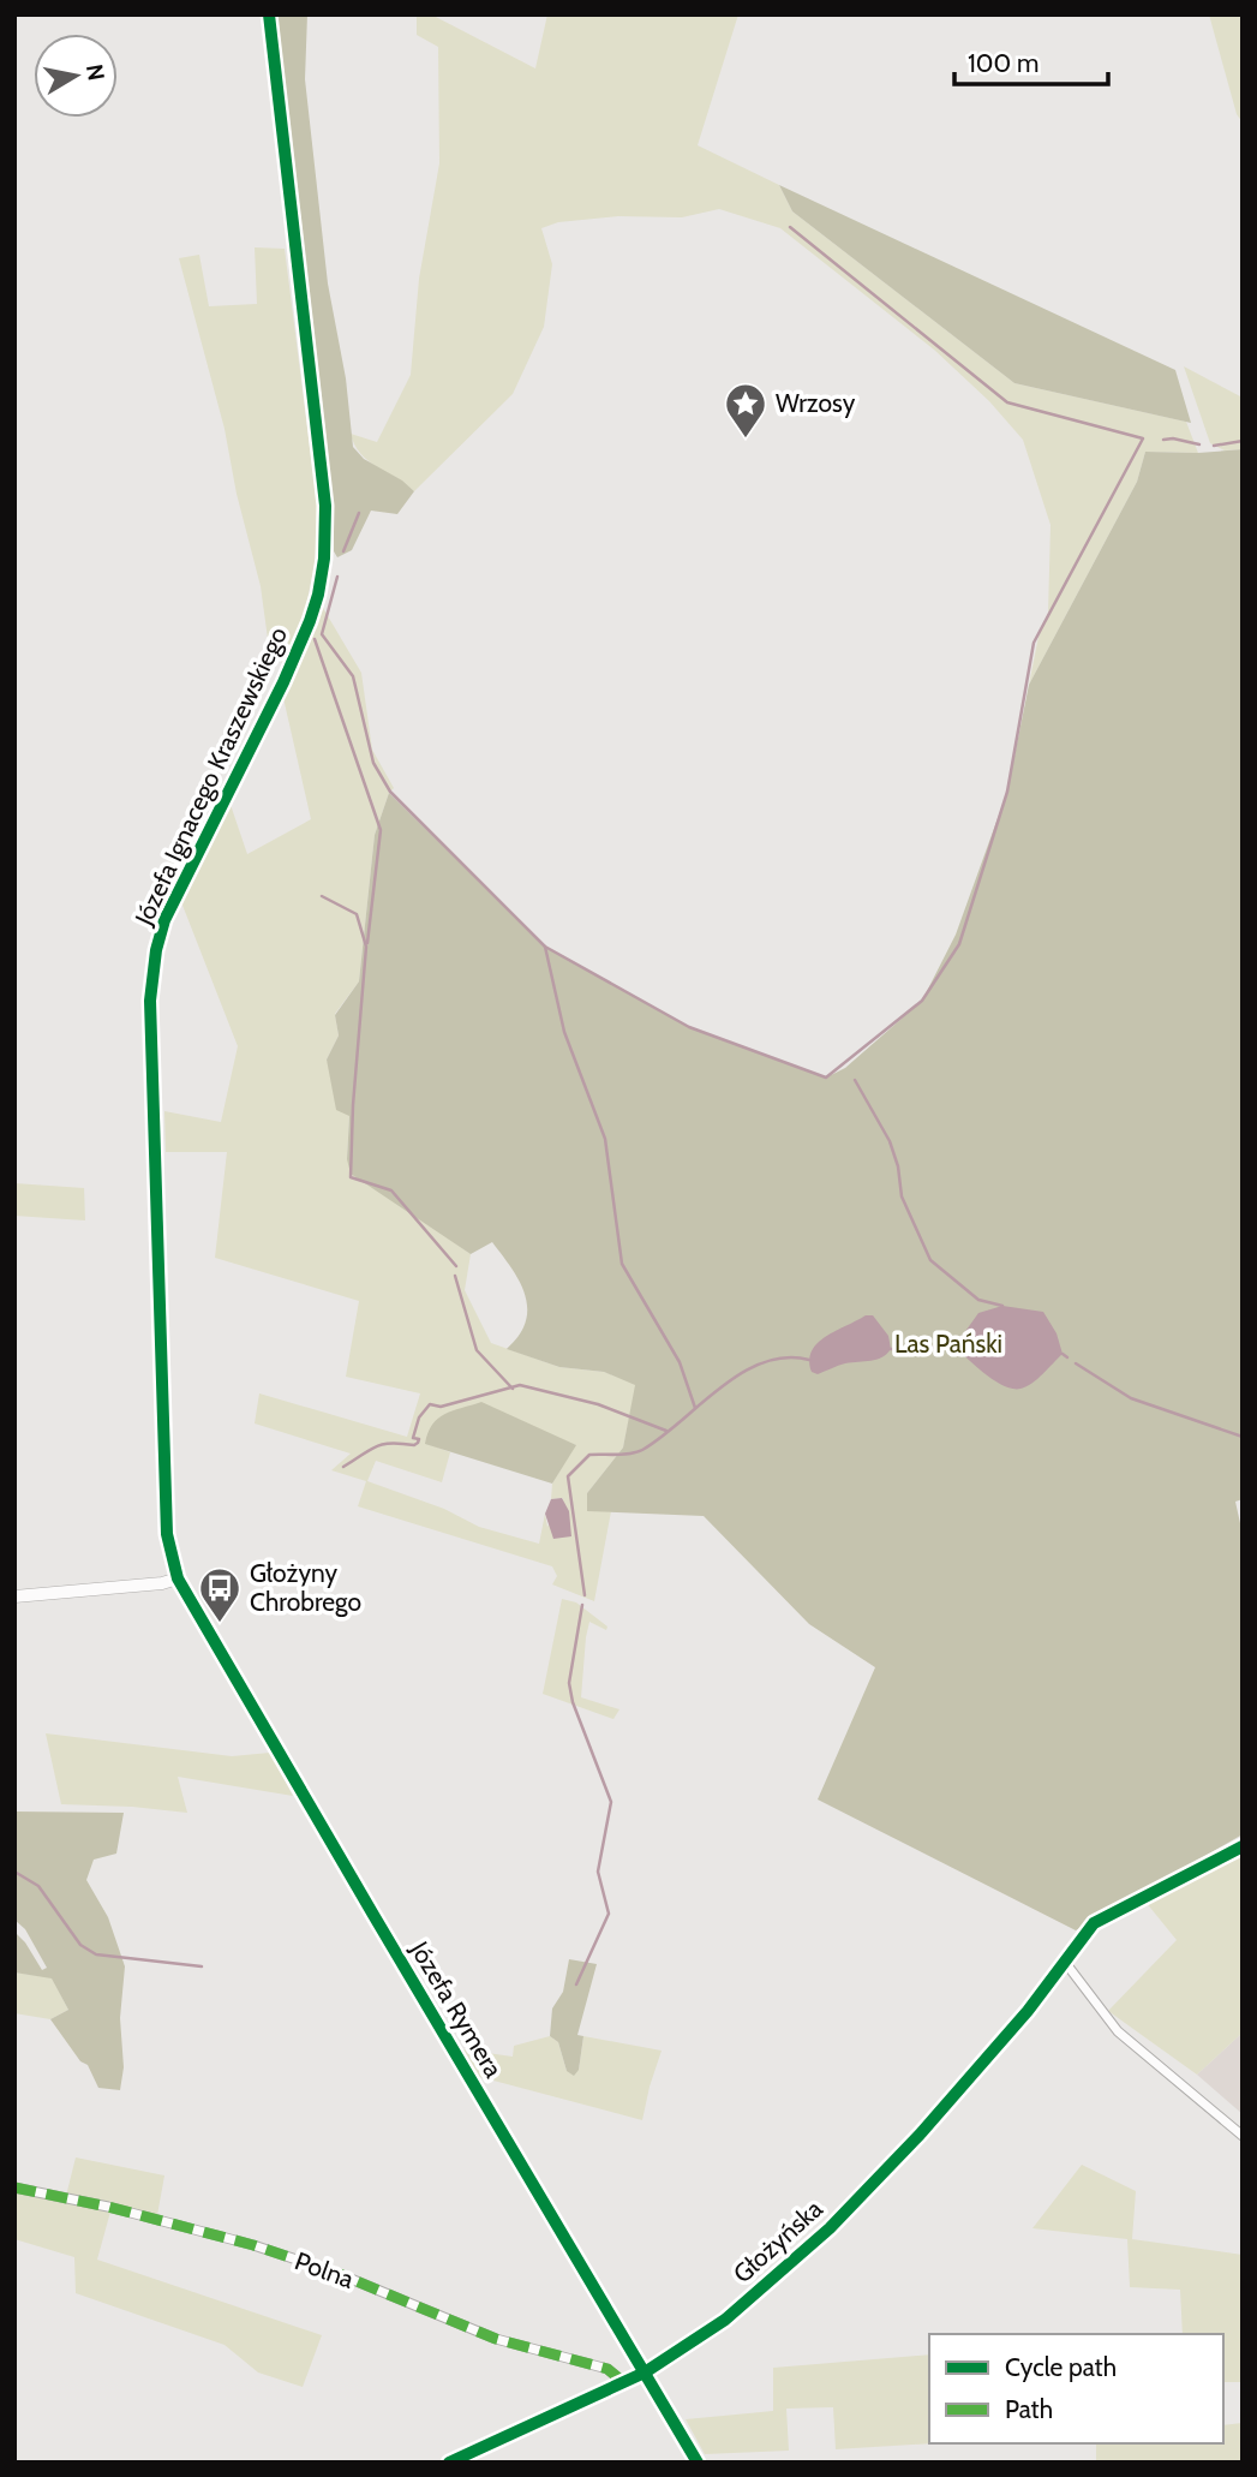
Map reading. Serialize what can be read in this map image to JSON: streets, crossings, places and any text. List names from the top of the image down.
{
  "streets": {
    "street": [
      "Józefa Ignacego Kraszewskiego",
      "Józefa Rymera",
      "Głożyńska",
      "Polna"
    ]
  },
  "crossings": [
    ["Józefa Ignacego Kraszewskiego", "Józefa Rymera"],
    ["Józefa Rymera", "Głożyńska"],
    ["Głożyńska", "Polna"]
  ],
  "parks": ["Las Pański"],
  "places": {
    "place": ["Wrzosy"],
    "bus stop": ["Głożyny Chrobrego"]
  },
  "legend": ["Cycle path", "Path"],
  "scale_bar": "100 m",
  "north": "right"
}
